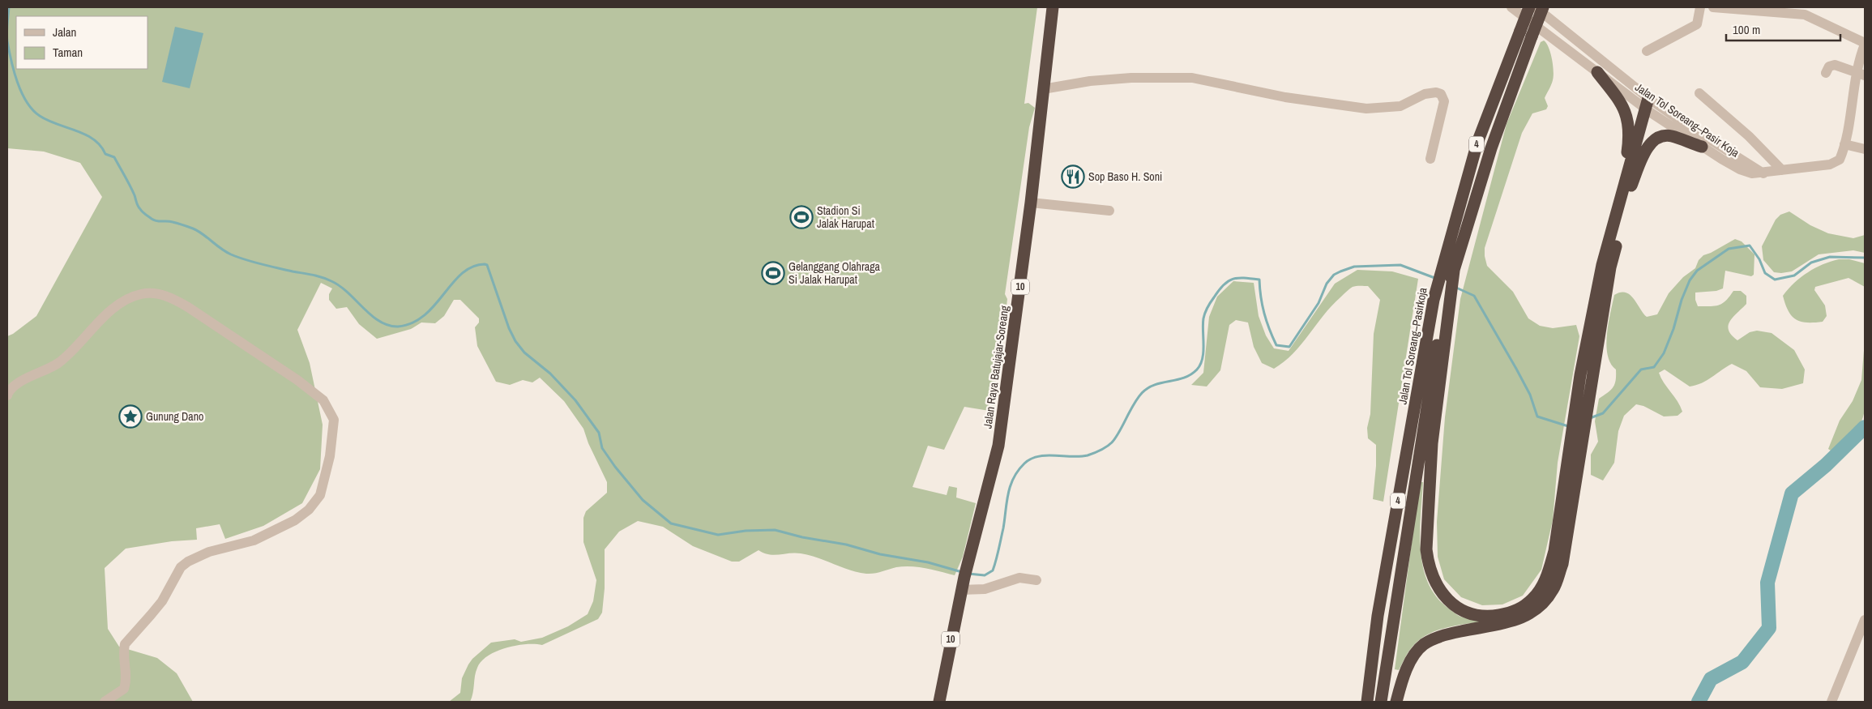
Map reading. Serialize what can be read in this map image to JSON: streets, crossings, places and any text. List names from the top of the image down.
{
  "streets": {
    "highway": [
      "4",
      "10",
      "Jalan Tol Soreang–Pasirkoja",
      "Jalan Raya Batujajar-Soreang"
    ],
    "street": ["Jalan Tol Soreang–Pasir Koja"]
  },
  "crossings": [
    ["4", "Jalan Tol Soreang–Pasirkoja"]
  ],
  "places": {
    "restaurant": ["Sop Baso H. Soni"],
    "sports": ["Stadion Si Jalak Harupat", "Gelanggang Olahraga Si Jalak Harupat"],
    "place": ["Gunung Dano"]
  },
  "legend": ["Jalan", "Taman"],
  "scale_bar": "100 m"
}
